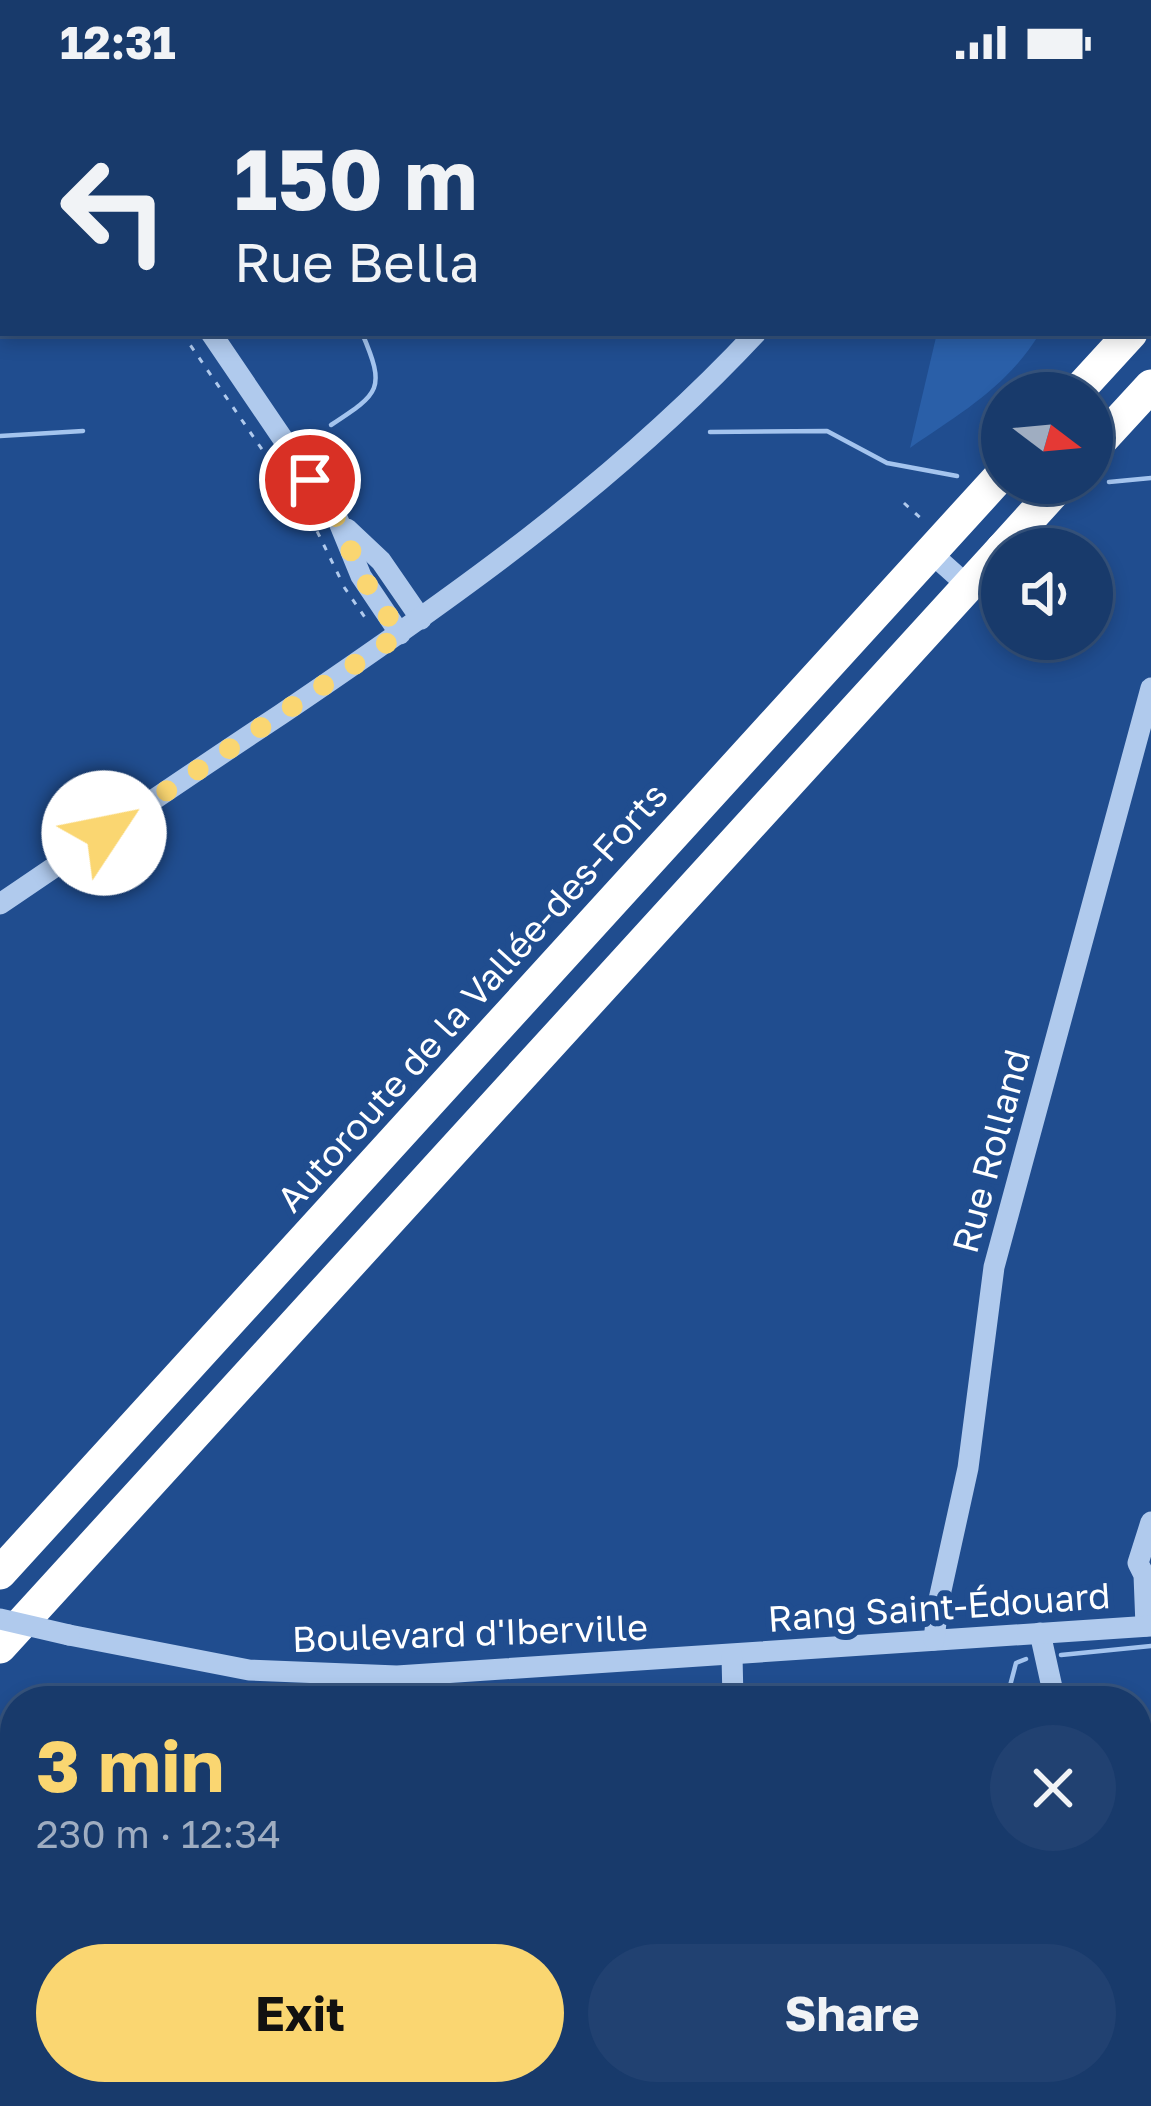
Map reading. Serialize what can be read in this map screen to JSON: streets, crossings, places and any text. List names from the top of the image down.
{
  "streets": {
    "highway": ["Autoroute de la Vallée-des-Forts"],
    "street": ["Rue Rolland", "Rang Saint-Édouard", "Boulevard d'Iberville"]
  },
  "crossings": [
    ["Rue Rolland", "Rang Saint-Édouard"],
    ["Rang Saint-Édouard", "Boulevard d'Iberville"]
  ],
  "north": "right",
  "page": {
    "status": "12:31",
    "turn": ["150 m", "Rue Bella"],
    "heading": ["3 min", "230 m · 12:34"],
    "buttons": ["Exit", "Share"]
  }
}
